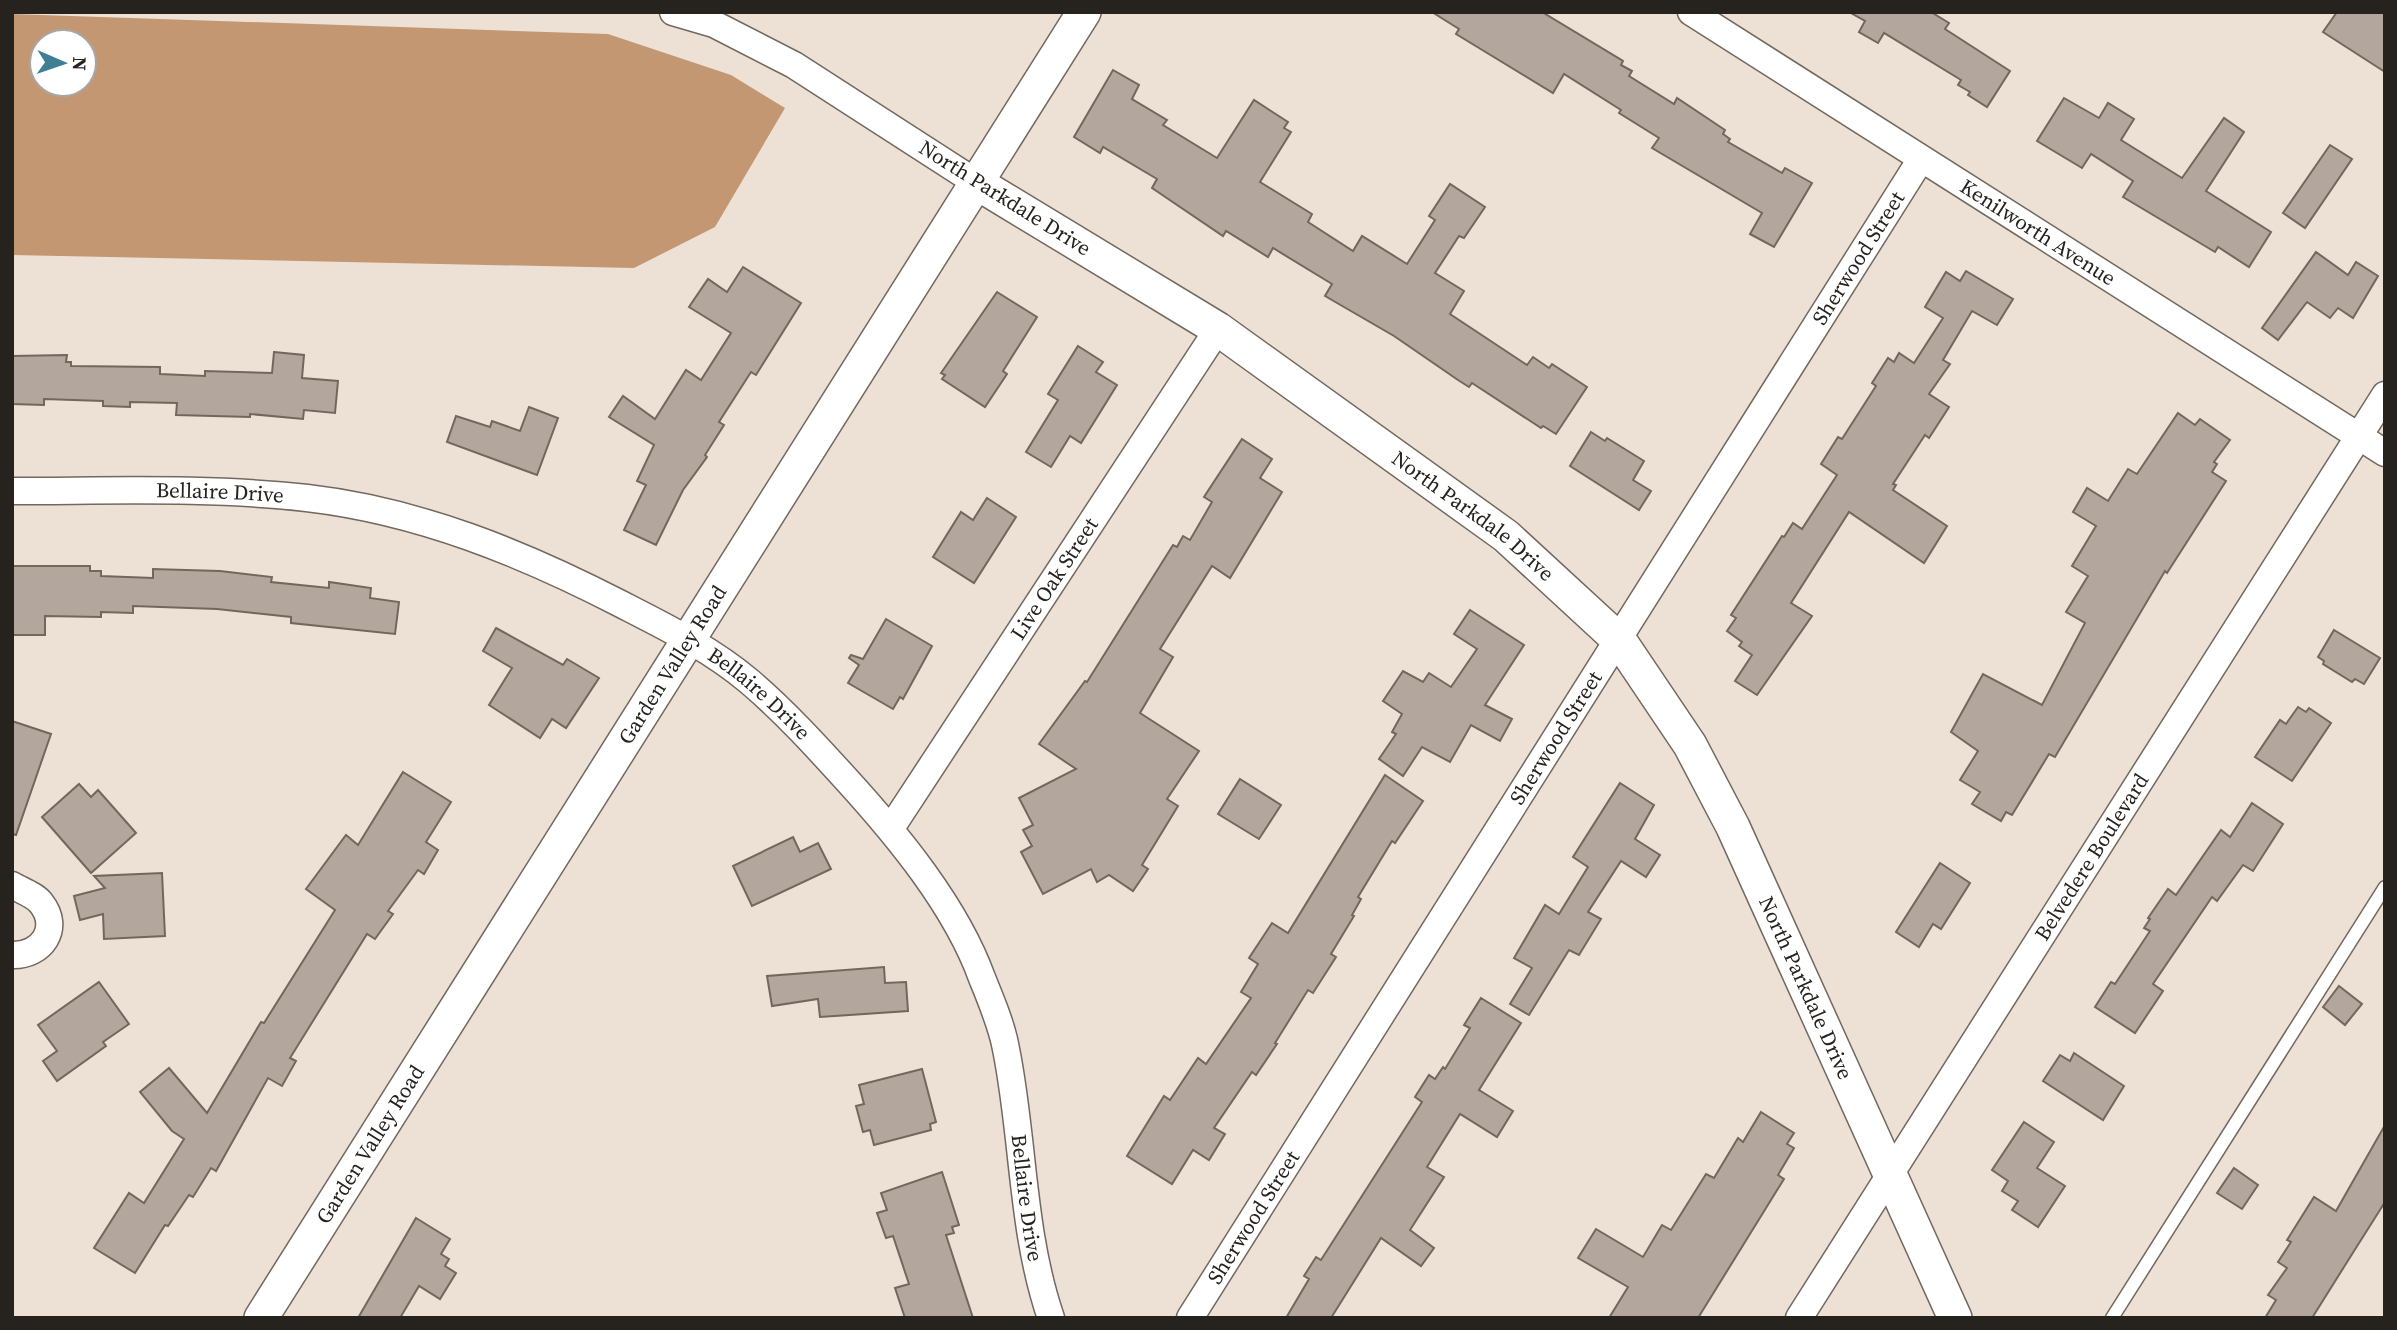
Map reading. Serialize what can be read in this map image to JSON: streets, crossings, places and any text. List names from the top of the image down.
{
  "streets": {
    "street": [
      "North Parkdale Drive",
      "Kenilworth Avenue",
      "Sherwood Street",
      "Bellaire Drive",
      "Live Oak Street",
      "Garden Valley Road",
      "Belvedere Boulevard"
    ]
  },
  "crossings": [
    ["North Parkdale Drive", "Sherwood Street"],
    ["North Parkdale Drive", "Live Oak Street"],
    ["North Parkdale Drive", "Garden Valley Road"],
    ["North Parkdale Drive", "Belvedere Boulevard"],
    ["Kenilworth Avenue", "Sherwood Street"],
    ["Kenilworth Avenue", "Belvedere Boulevard"],
    ["Bellaire Drive", "Live Oak Street"],
    ["Bellaire Drive", "Garden Valley Road"]
  ],
  "north": "right"
}
